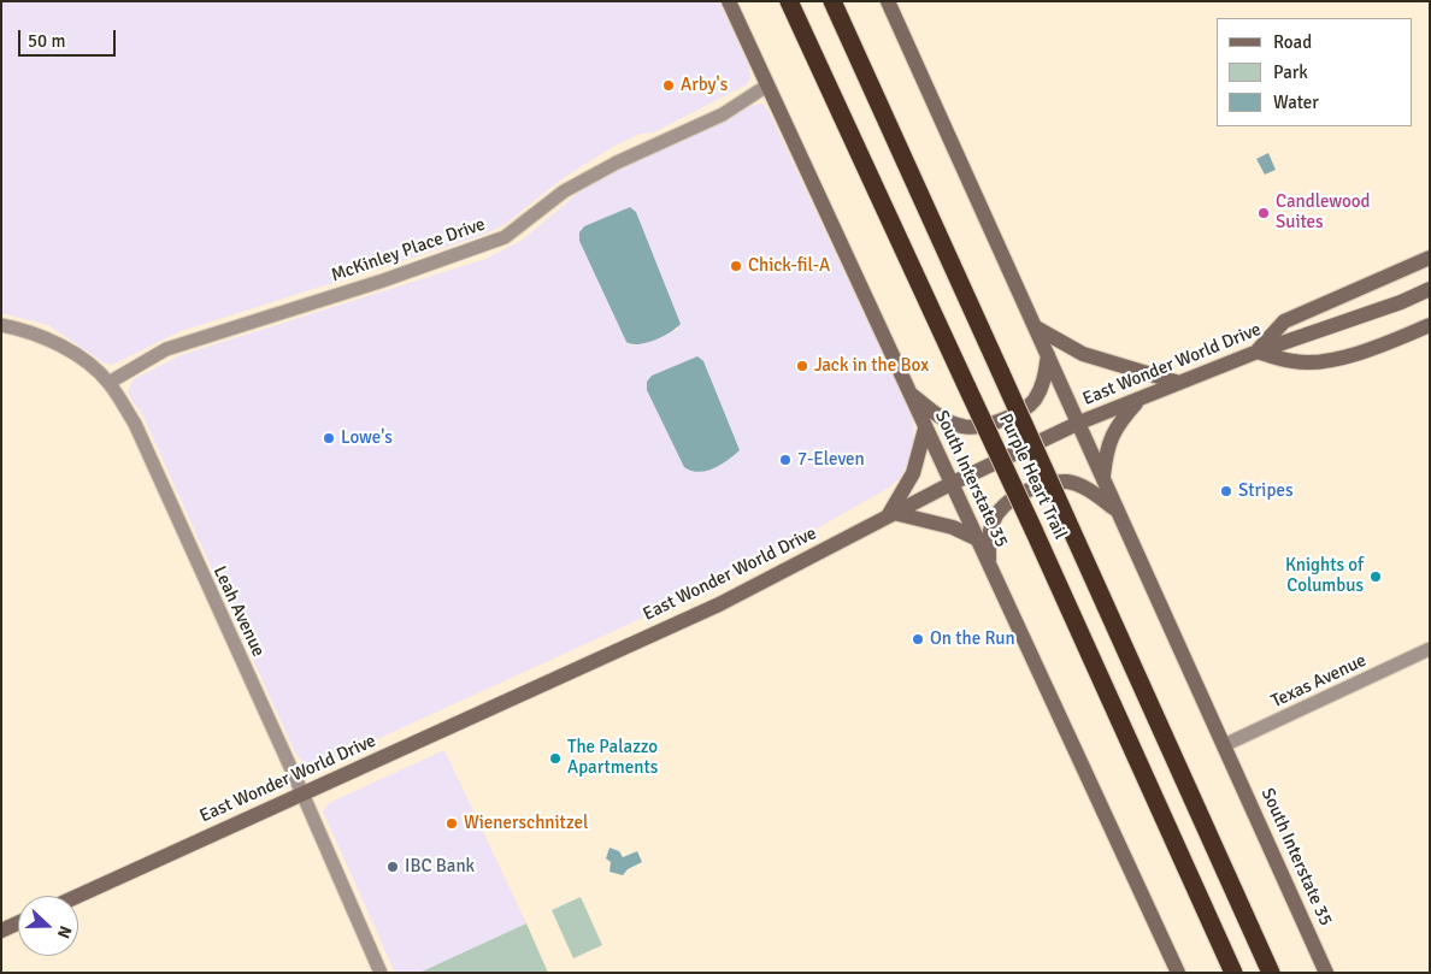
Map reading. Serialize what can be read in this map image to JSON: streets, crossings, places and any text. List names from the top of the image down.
{
  "streets": {
    "highway": ["Purple Heart Trail"],
    "main road": ["East Wonder World Drive", "South Interstate 35"],
    "street": ["McKinley Place Drive", "Leah Avenue", "Texas Avenue"]
  },
  "crossings": [
    ["McKinley Place Drive", "South Interstate 35"],
    ["McKinley Place Drive", "Leah Avenue"],
    ["East Wonder World Drive", "South Interstate 35"],
    ["East Wonder World Drive", "Leah Avenue"],
    ["South Interstate 35", "Texas Avenue"]
  ],
  "places": [
    "Arby's",
    "Candlewood Suites",
    "Chick-fil-A",
    "Jack in the Box",
    "Lowe's",
    "7-Eleven",
    "Stripes",
    "Knights of Columbus",
    "On the Run",
    "The Palazzo Apartments",
    "Wienerschnitzel",
    "IBC Bank"
  ],
  "legend": ["Road", "Park", "Water"],
  "scale_bar": "50 m",
  "north": "right"
}
